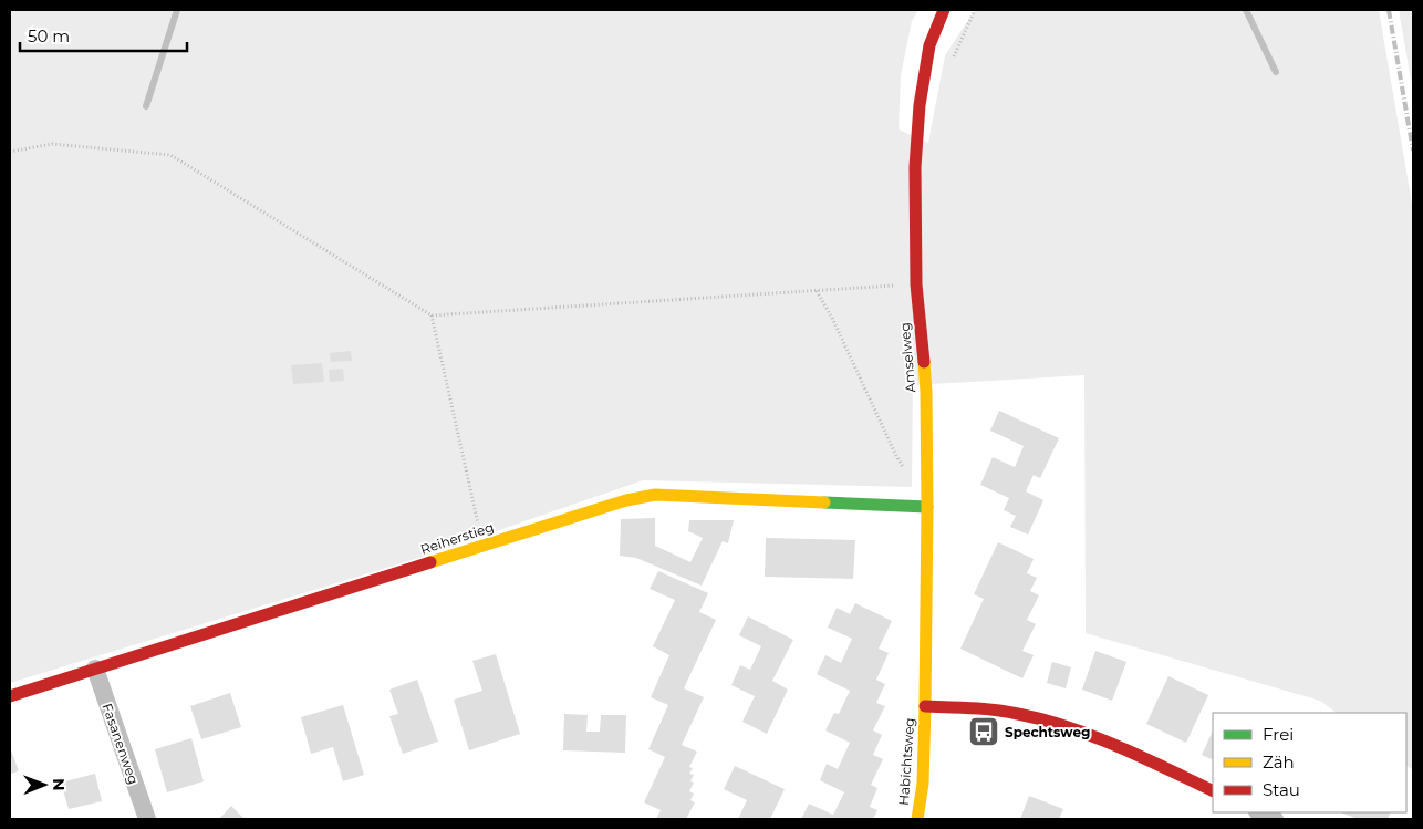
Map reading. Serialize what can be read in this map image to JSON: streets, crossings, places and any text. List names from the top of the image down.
{
  "streets": {
    "street": [
      "Amselweg",
      "Reiherstieg",
      "Fasanenweg",
      "Habichtsweg"
    ]
  },
  "crossings": [
    ["Amselweg", "Reiherstieg"],
    ["Amselweg", "Habichtsweg"],
    ["Reiherstieg", "Fasanenweg"]
  ],
  "places": {
    "bus stop": ["Spechtsweg"]
  },
  "legend": ["Frei", "Zäh", "Stau"],
  "scale_bar": "50 m",
  "north": "right"
}
